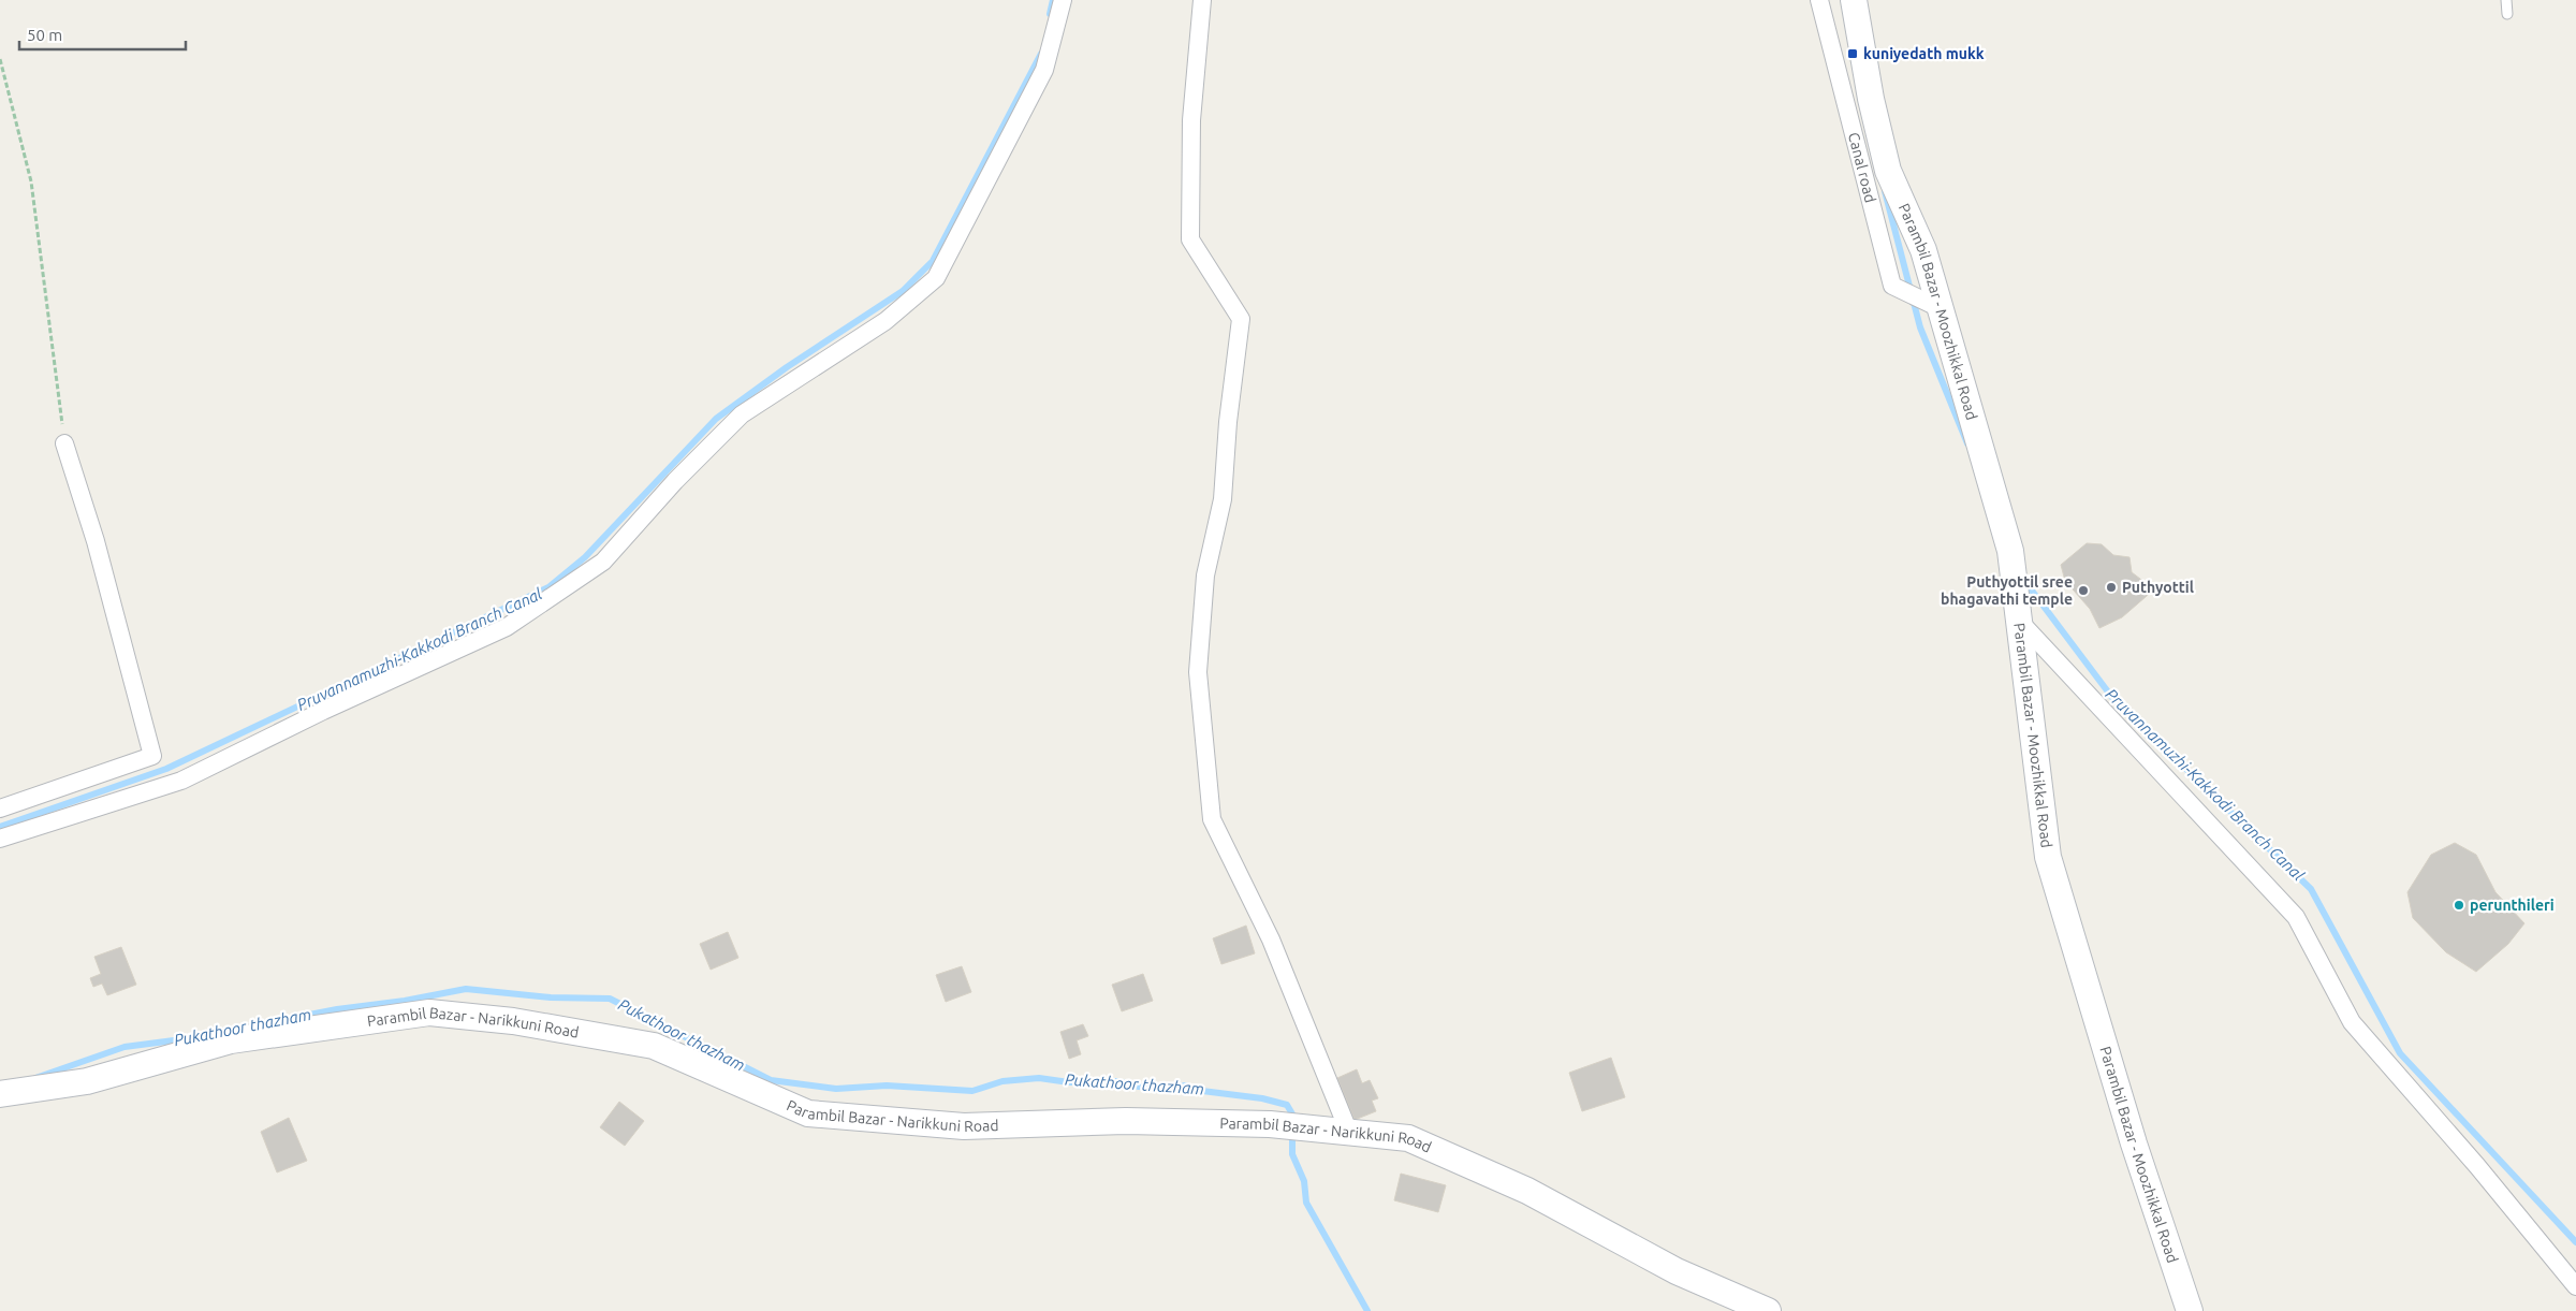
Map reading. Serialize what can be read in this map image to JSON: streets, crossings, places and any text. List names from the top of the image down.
{
  "streets": {
    "main road": ["Parambil Bazar - Moozhikkal Road", "Parambil Bazar - Narikkuni Road"],
    "street": ["Canal road"]
  },
  "crossings": [
    ["Canal road", "Parambil Bazar - Moozhikkal Road"]
  ],
  "water": ["Pruvannamuzhi-Kakkodi Branch Canal", "Pukathoor thazham"],
  "places": {
    "transit": ["kuniyedath mukk"],
    "other": ["Puthyottil", "Puthyottil sree bhagavathi temple", "perunthileri"]
  },
  "scale_bar": "50 m"
}
